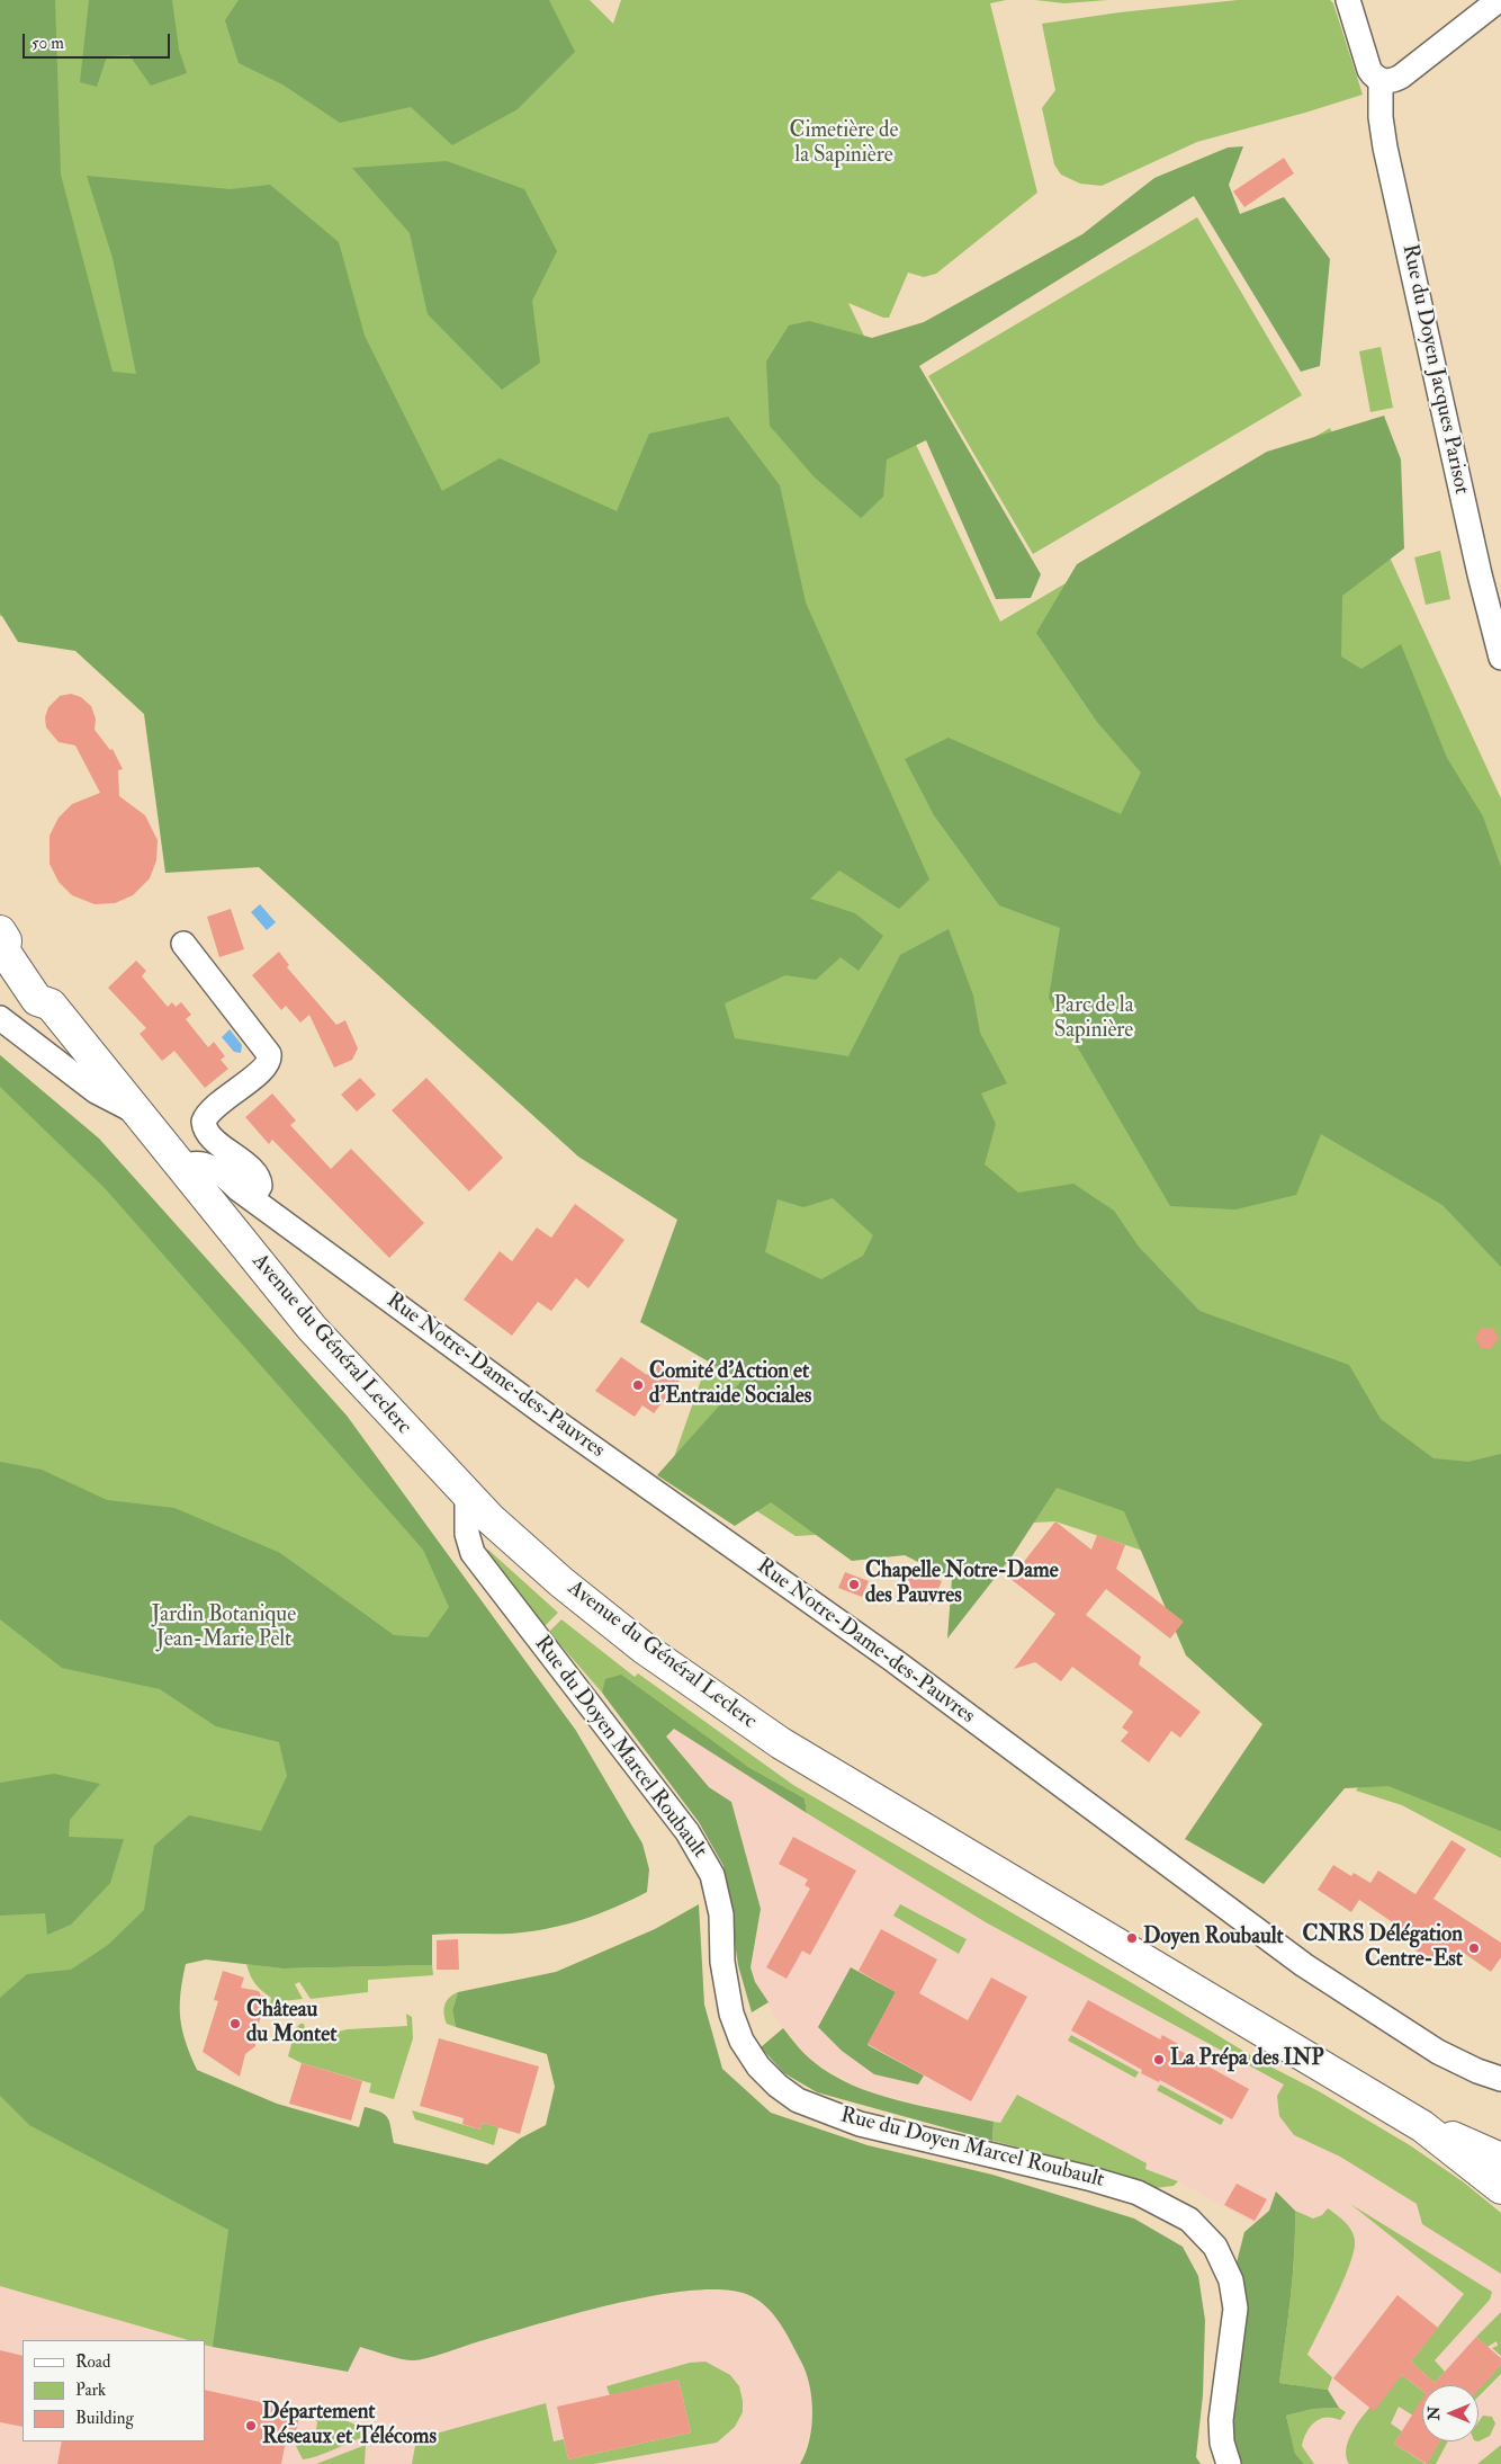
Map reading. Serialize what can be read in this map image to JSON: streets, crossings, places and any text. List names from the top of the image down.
{
  "streets": {
    "main road": ["Avenue du Général Leclerc"],
    "street": ["Rue du Doyen Jacques Parisot", "Rue Notre-Dame-des-Pauvres", "Rue du Doyen Marcel Roubault"]
  },
  "crossings": [
    ["Avenue du Général Leclerc", "Rue Notre-Dame-des-Pauvres"],
    ["Avenue du Général Leclerc", "Rue du Doyen Marcel Roubault"]
  ],
  "parks": ["Cimetière de la Sapinière", "Parc de la Sapinière", "Jardin Botanique Jean-Marie Pelt"],
  "places": [
    "Comité d’Action et d’Entraide Sociales",
    "Chapelle Notre-Dame des Pauvres",
    "Doyen Roubault",
    "CNRS Délégation Centre-Est",
    "Château du Montet",
    "La Prépa des INP",
    "Département Réseaux et Télécoms"
  ],
  "legend": ["Road", "Park", "Building"],
  "scale_bar": "50 m",
  "north": "left"
}
